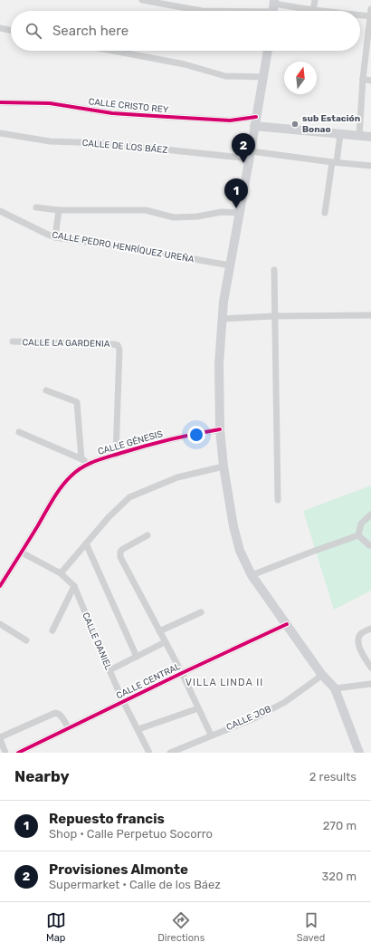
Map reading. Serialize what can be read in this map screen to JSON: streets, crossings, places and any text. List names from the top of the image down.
{
  "streets": {
    "street": [
      "CALLE CRISTO REY",
      "CALLE DE LOS BÁEZ",
      "CALLE PEDRO HENRÍQUEZ UREÑA",
      "CALLE LA GARDENIA",
      "CALLE GÉNESIS",
      "CALLE DANIEL",
      "CALLE CENTRAL",
      "CALLE JOB"
    ]
  },
  "crossings": [
    ["CALLE LA GARDENIA", "CALLE GÉNESIS"],
    ["CALLE GÉNESIS", "CALLE DANIEL"],
    ["CALLE DANIEL", "CALLE CENTRAL"]
  ],
  "districts": ["VILLA LINDA II"],
  "places": ["sub Estación Bonao"],
  "north": "top",
  "page": {
    "search": "Search here",
    "pins": ["2", "1"],
    "heading": ["Nearby", "2 results"],
    "list": [
      {
        "mark": "1",
        "name": "Repuesto francis",
        "note": "Shop · Calle Perpetuo Socorro",
        "value": "270 m"
      },
      {
        "mark": "2",
        "name": "Provisiones Almonte",
        "note": "Supermarket · Calle de los Báez",
        "value": "320 m"
      }
    ],
    "nav": ["Map", "Directions", "Saved"]
  }
}
